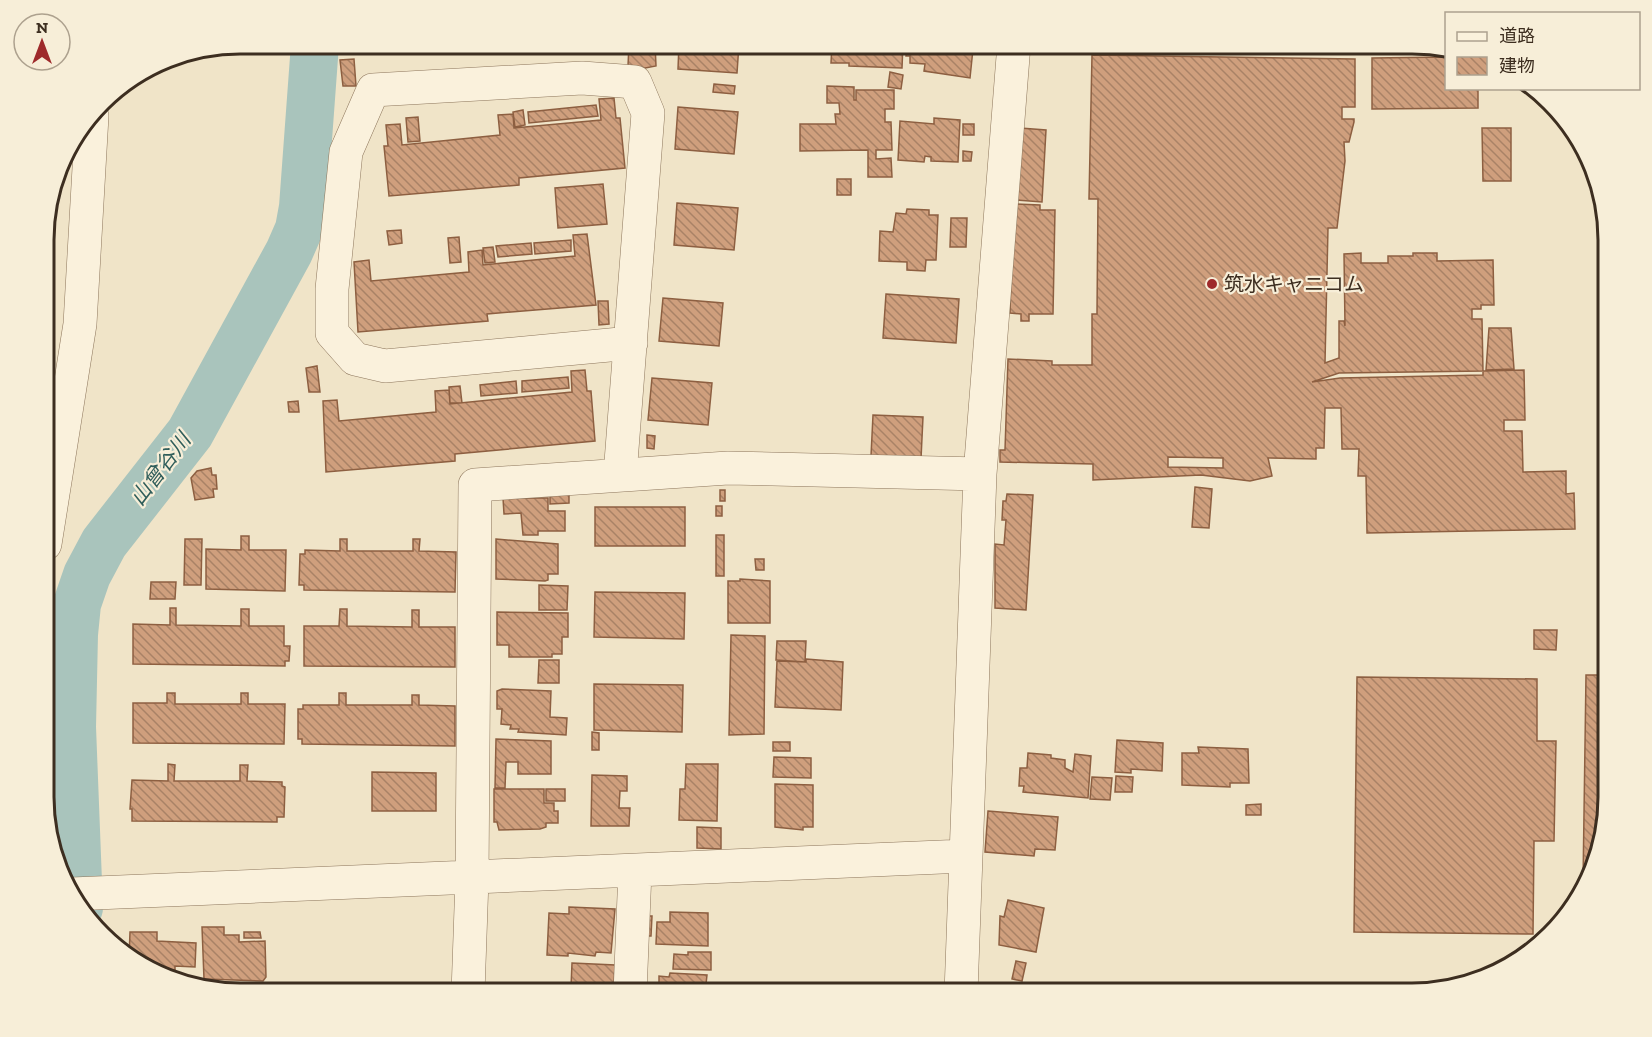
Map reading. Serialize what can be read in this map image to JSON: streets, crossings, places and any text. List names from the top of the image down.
{
  "water": ["山曾谷川"],
  "places": ["筑水キャニコム"],
  "legend": ["道路", "建物"],
  "north": "top"
}
